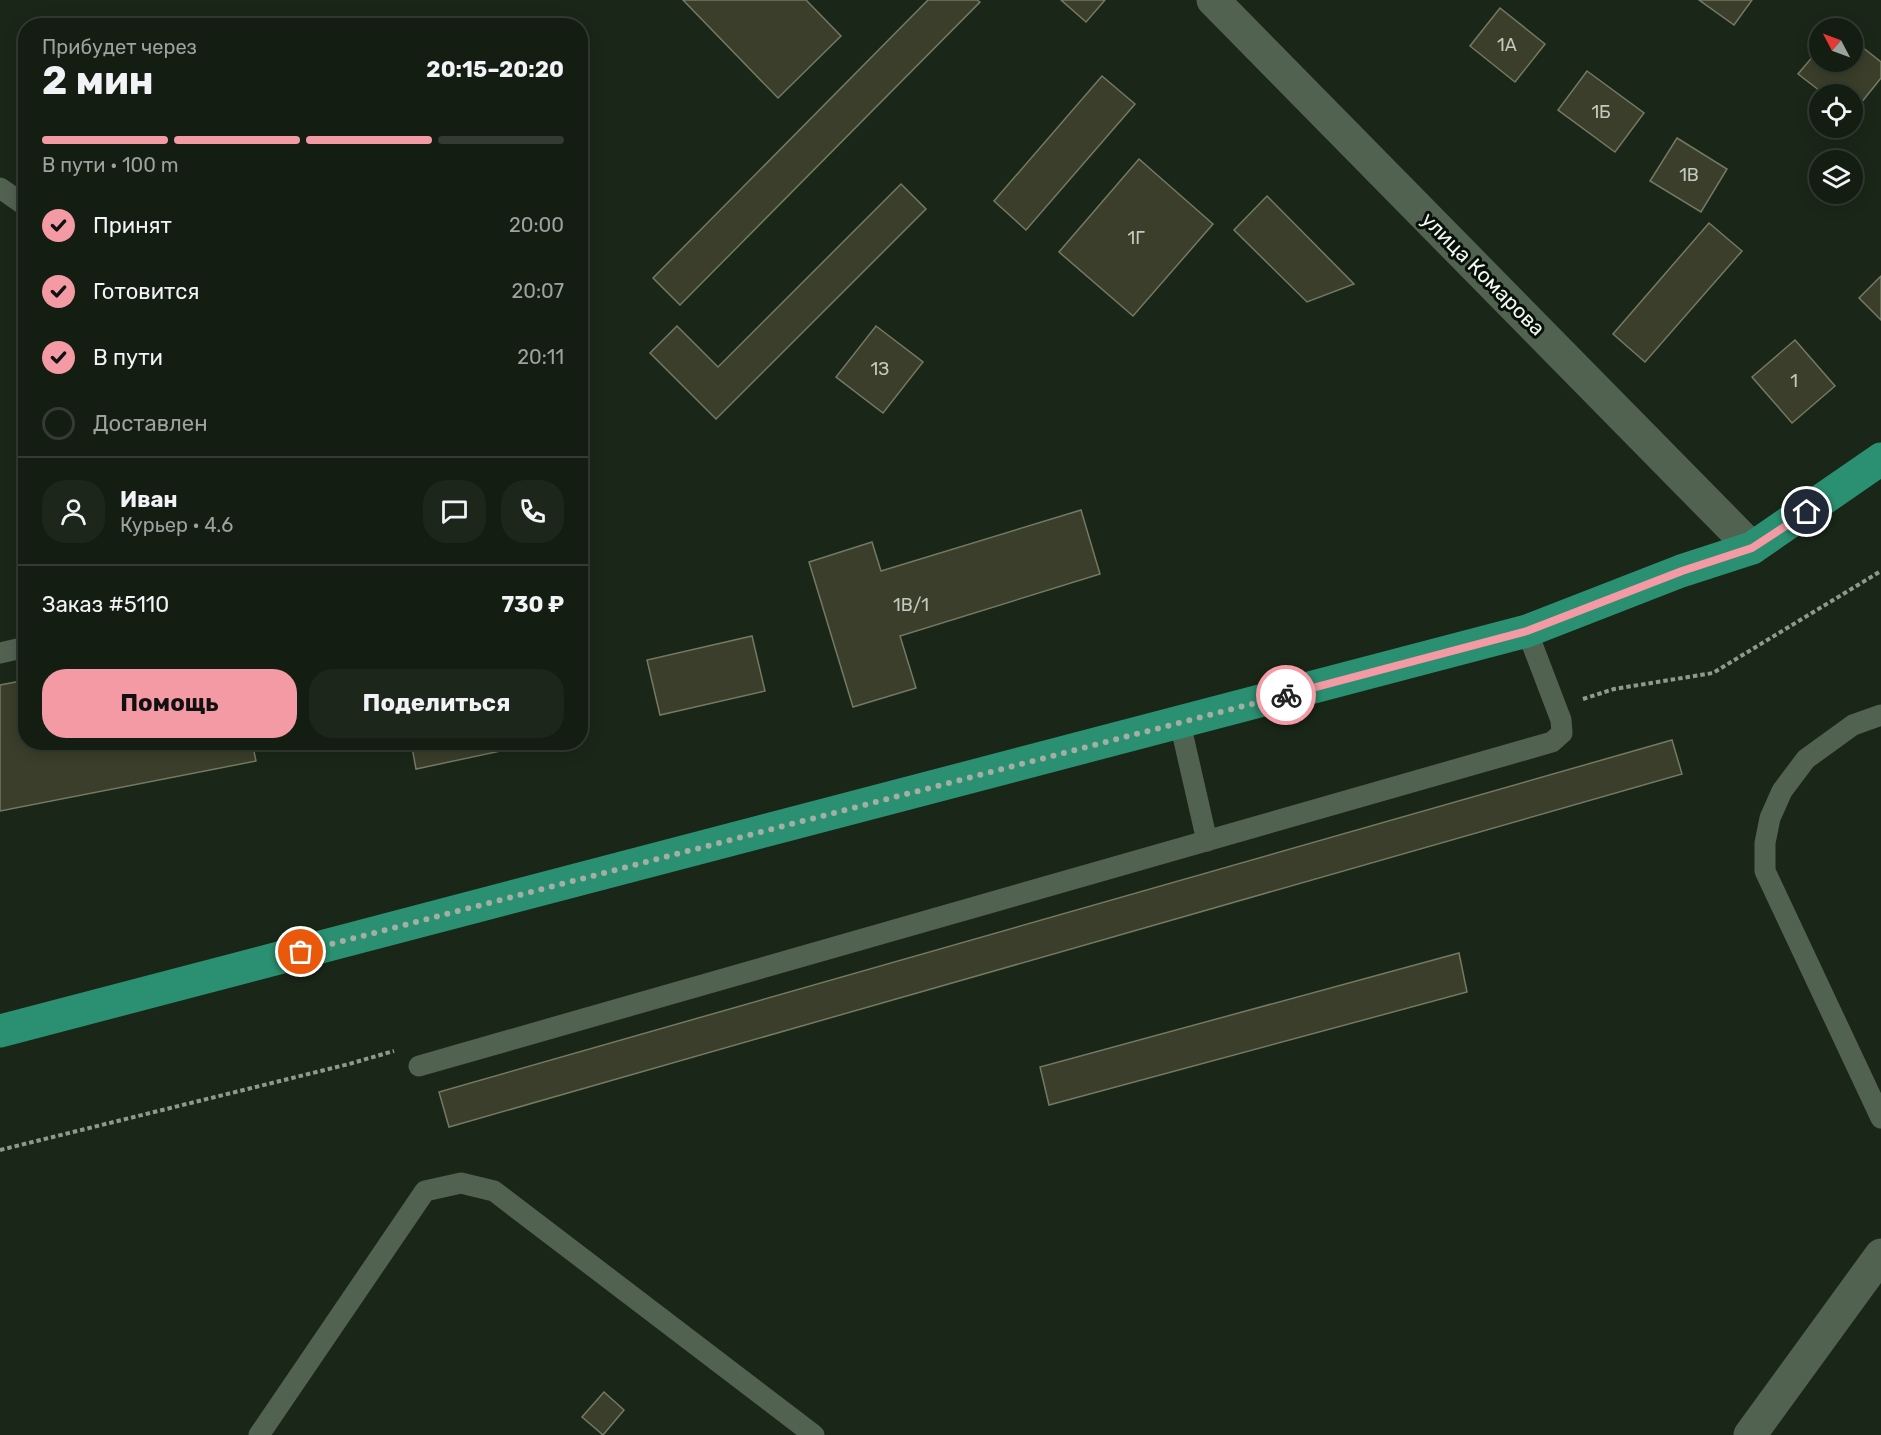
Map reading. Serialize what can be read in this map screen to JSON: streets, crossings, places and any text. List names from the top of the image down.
{
  "streets": {
    "street": ["улица Комарова"]
  },
  "house_numbers": [
    "1А",
    "1Б",
    "1В",
    "1Г",
    "1З",
    "1",
    "1В/1"
  ],
  "north": "top left",
  "page": {
    "heading": ["2 мин", "Прибудет через", "20:15–20:20"],
    "panel": [
      "Иван",
      "Курьер · 4.6",
      "Заказ #5110",
      "730 ₽"
    ],
    "bar": "В пути · 100 m",
    "list": [
      ["Принят", "20:00"],
      ["Готовится", "20:07"],
      ["В пути", "20:11"],
      "Доставлен"
    ],
    "buttons": ["Помощь", "Поделиться"]
  }
}
